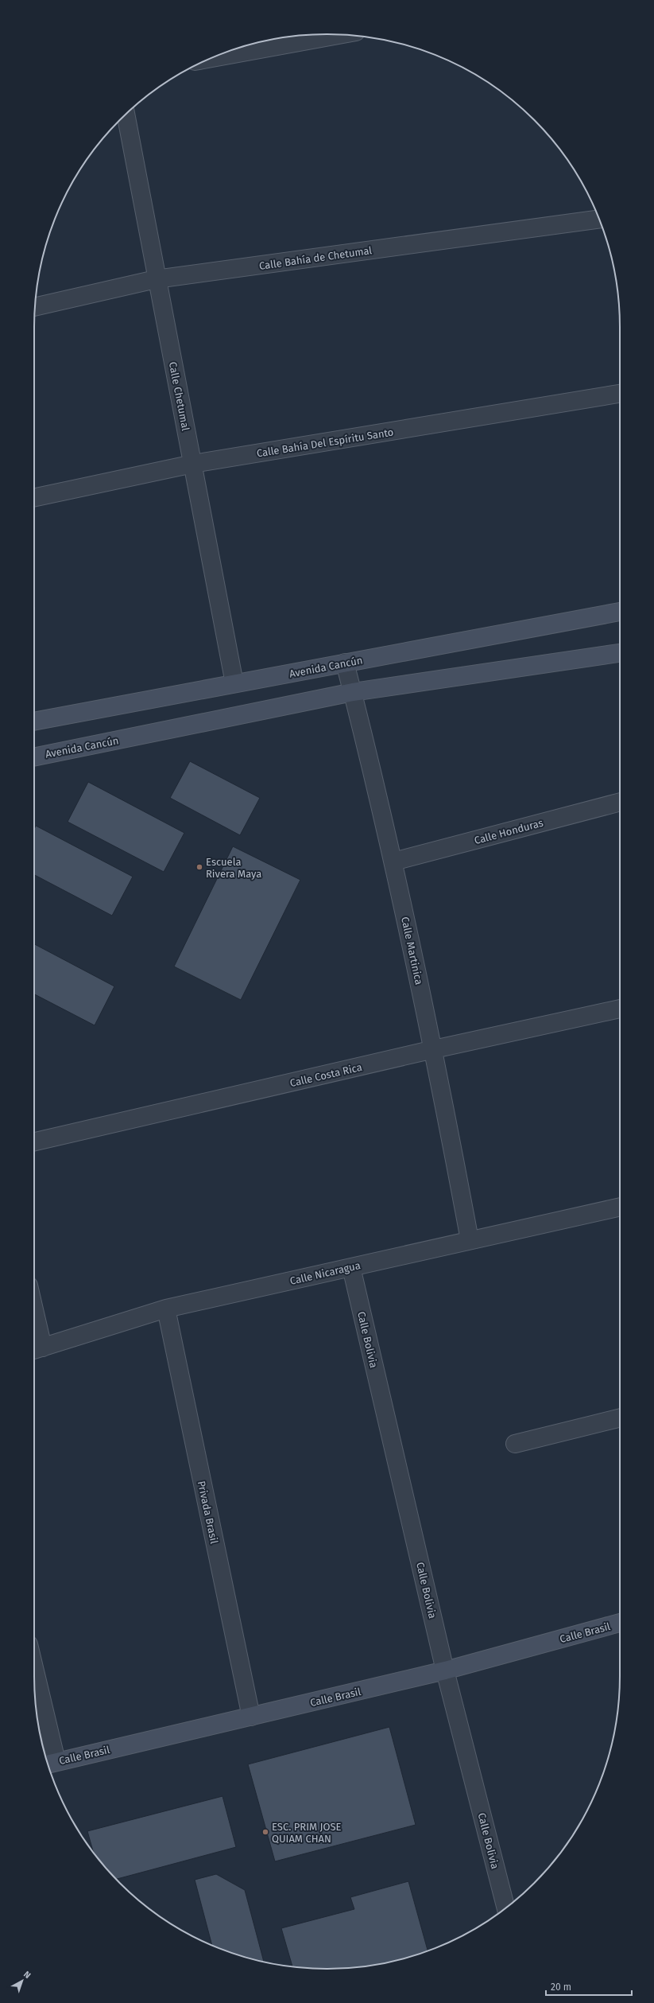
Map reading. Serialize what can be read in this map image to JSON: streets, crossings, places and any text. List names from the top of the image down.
{
  "streets": {
    "street": [
      "Calle Bahía de Chetumal",
      "Calle Chetumal",
      "Calle Bahía Del Espíritu Santo",
      "Avenida Cancún",
      "Calle Honduras",
      "Calle Martinica",
      "Calle Costa Rica",
      "Calle Nicaragua",
      "Calle Bolivia",
      "Privada Brasil",
      "Calle Brasil"
    ]
  },
  "crossings": [
    ["Calle Bahía de Chetumal", "Calle Chetumal"],
    ["Calle Chetumal", "Calle Bahía Del Espíritu Santo"],
    ["Calle Chetumal", "Avenida Cancún"],
    ["Avenida Cancún", "Calle Martinica"],
    ["Calle Honduras", "Calle Martinica"],
    ["Calle Martinica", "Calle Costa Rica"],
    ["Calle Martinica", "Calle Nicaragua"],
    ["Calle Nicaragua", "Calle Bolivia"],
    ["Calle Nicaragua", "Privada Brasil"],
    ["Calle Bolivia", "Calle Brasil"],
    ["Privada Brasil", "Calle Brasil"]
  ],
  "places": ["Escuela Rivera Maya", "ESC. PRIM JOSE QUIAM CHAN"],
  "scale_bar": "20 m",
  "north": "top right"
}
